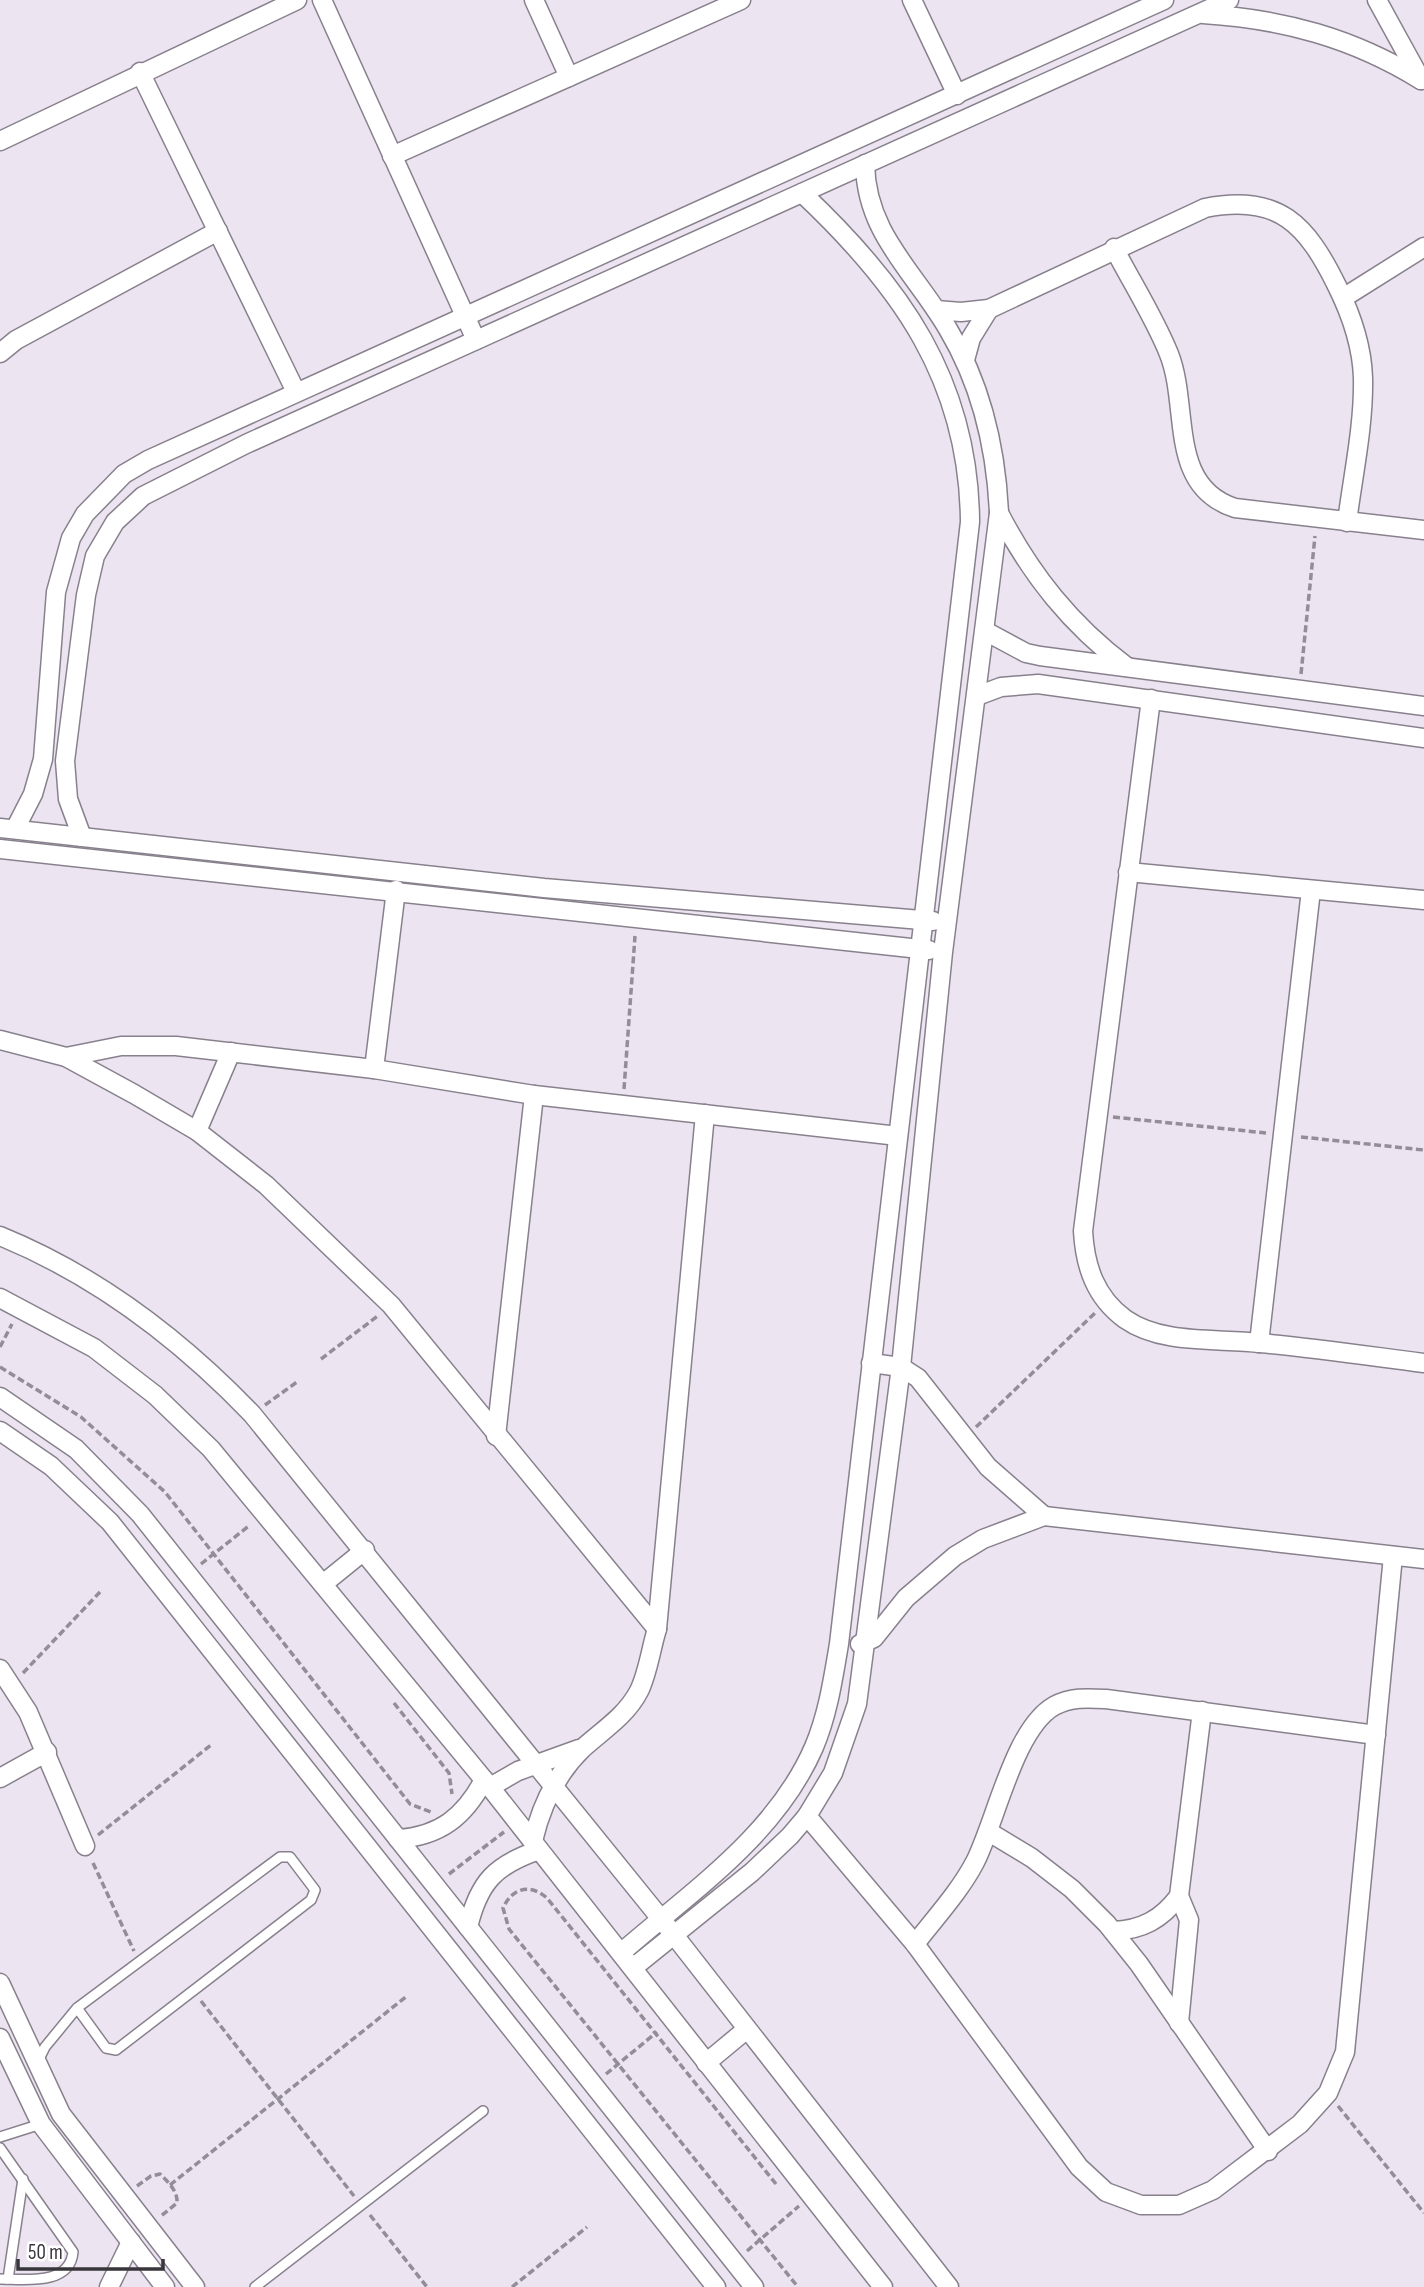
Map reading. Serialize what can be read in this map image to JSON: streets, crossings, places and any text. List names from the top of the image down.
{
  "scale_bar": "50 m"
}
